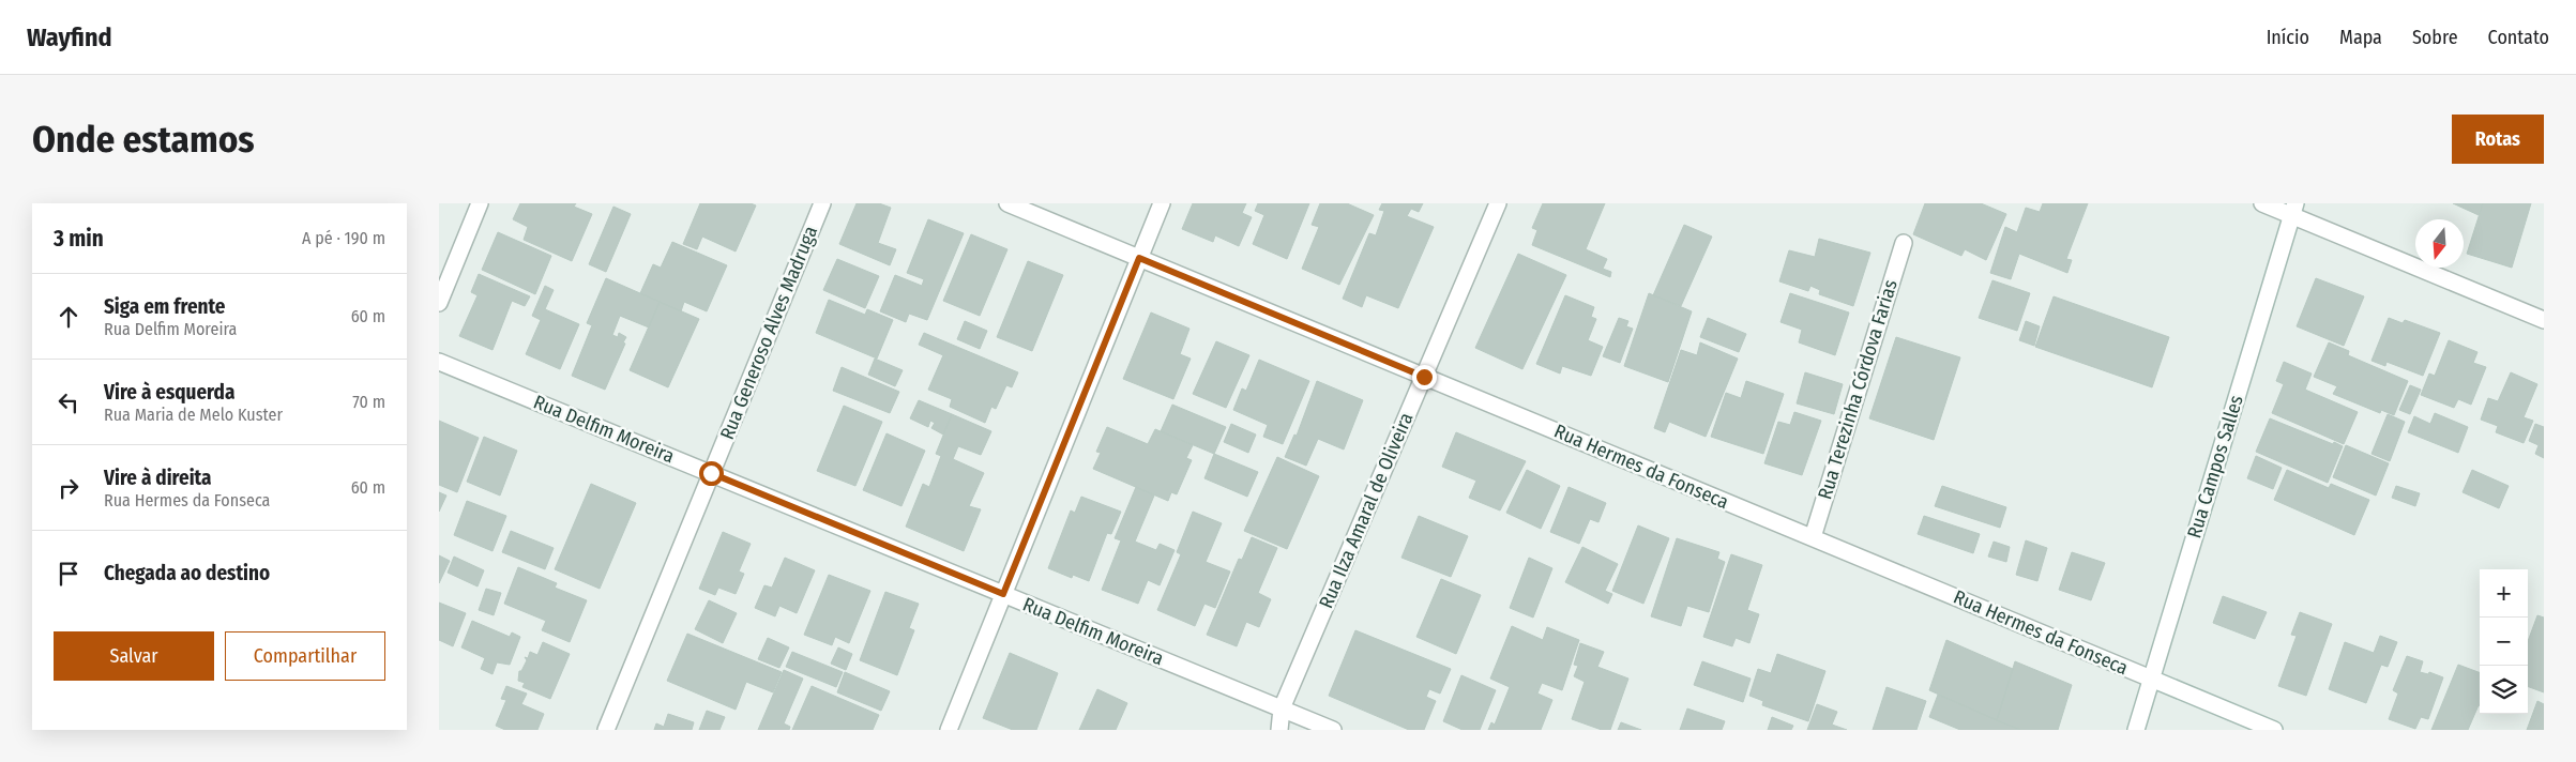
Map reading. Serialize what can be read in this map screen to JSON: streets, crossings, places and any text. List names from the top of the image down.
{
  "streets": {
    "street": [
      "Rua Generoso Alves Madruga",
      "Rua Terezinha Córdova Farias",
      "Rua Delfim Moreira",
      "Rua Hermes da Fonseca",
      "Rua Campos Salles",
      "Rua Ilza Amaral de Oliveira"
    ]
  },
  "crossings": [
    ["Rua Generoso Alves Madruga", "Rua Delfim Moreira"],
    ["Rua Terezinha Córdova Farias", "Rua Hermes da Fonseca"],
    ["Rua Delfim Moreira", "Rua Ilza Amaral de Oliveira"],
    ["Rua Hermes da Fonseca", "Rua Campos Salles"],
    ["Rua Hermes da Fonseca", "Rua Ilza Amaral de Oliveira"]
  ],
  "north": "bottom",
  "page": {
    "header": "Wayfind",
    "nav": [
      "Início",
      "Mapa",
      "Sobre",
      "Contato"
    ],
    "buttons": [
      "Rotas",
      ["Salvar", "Compartilhar"]
    ],
    "title": "Onde estamos",
    "heading": ["3 min", "A pé · 190 m"],
    "list": [
      ["Siga em frente", "Rua Delfim Moreira", "60 m"],
      ["Vire à esquerda", "Rua Maria de Melo Kuster", "70 m"],
      ["Vire à direita", "Rua Hermes da Fonseca", "60 m"],
      "Chegada ao destino"
    ],
    "map_buttons": ["+", "−"]
  }
}
